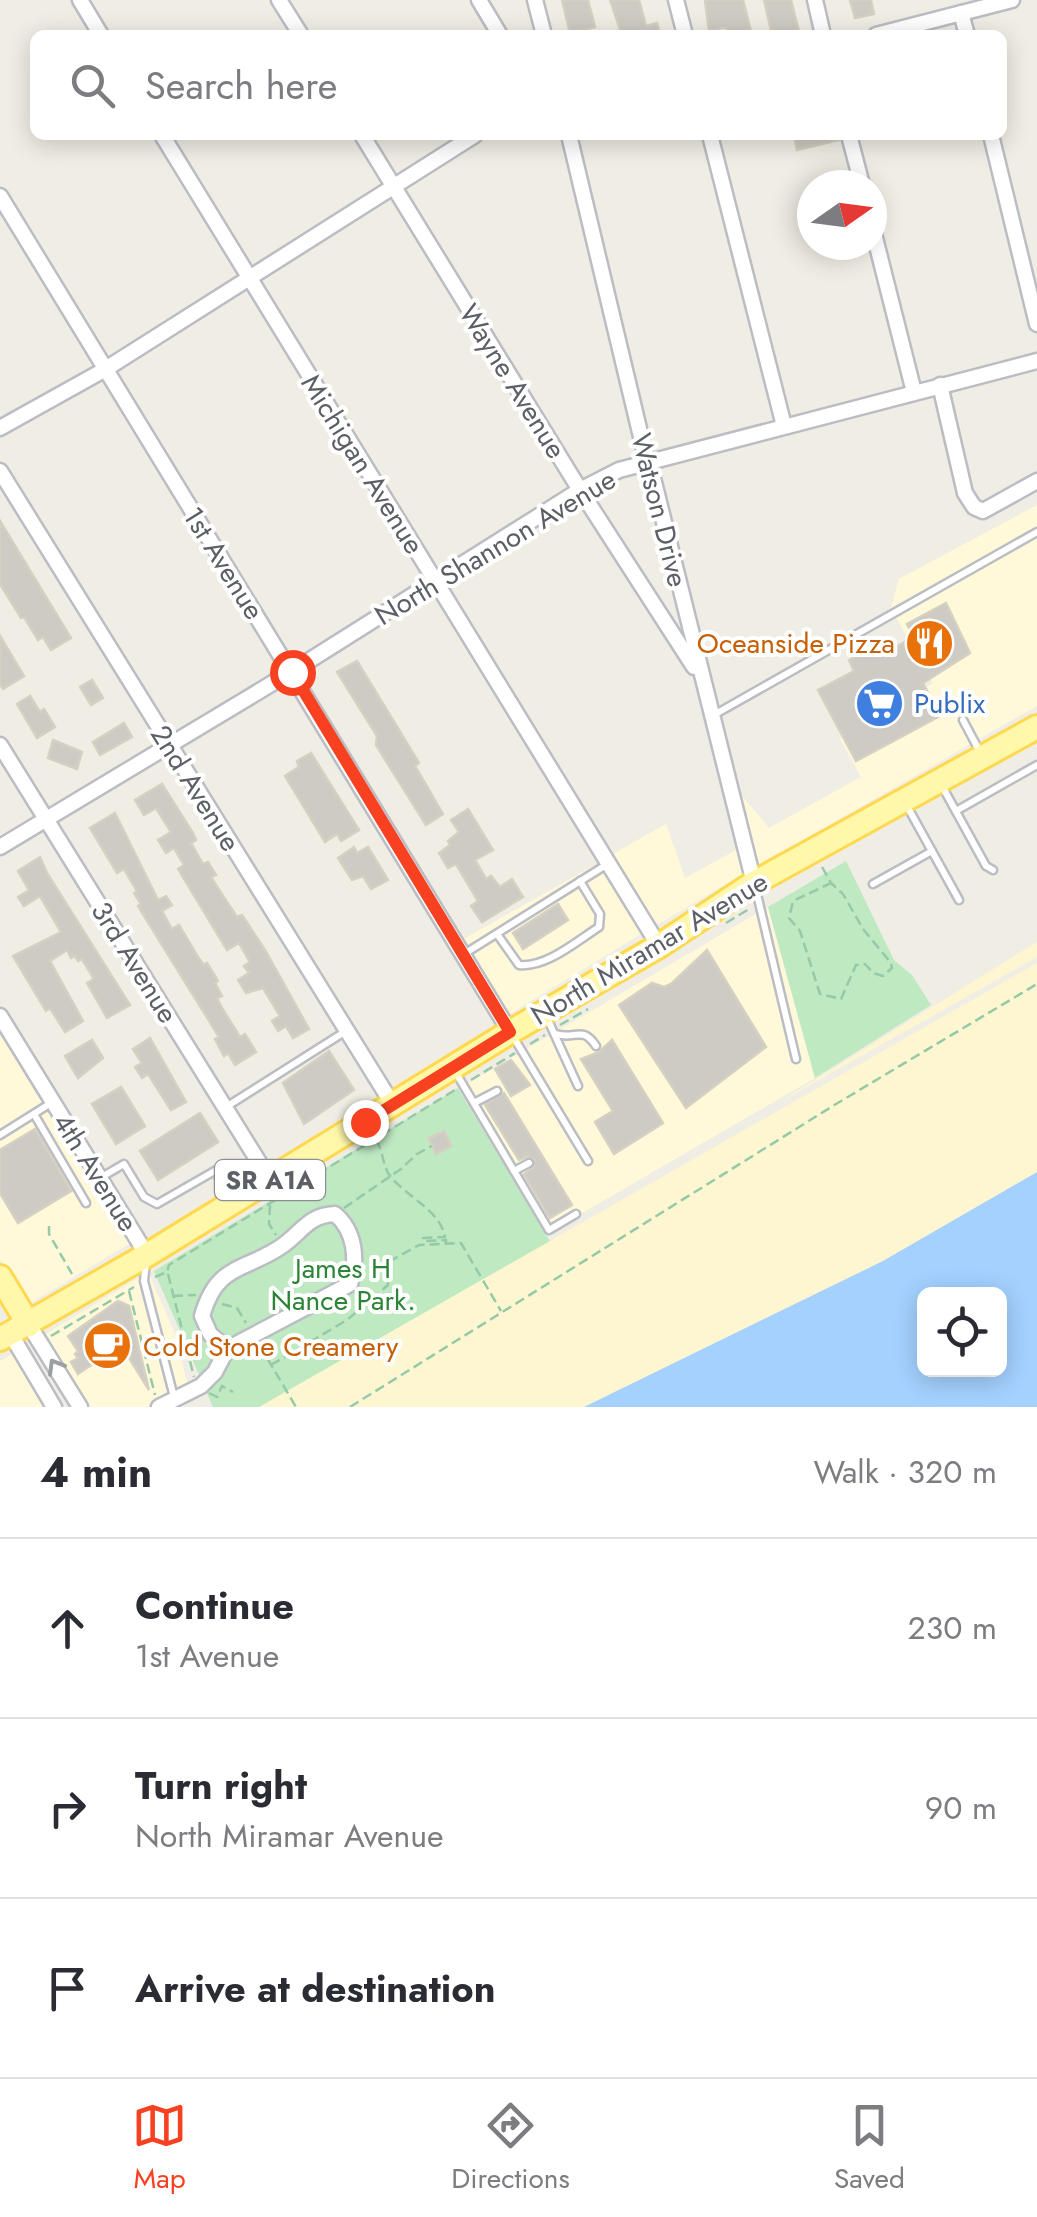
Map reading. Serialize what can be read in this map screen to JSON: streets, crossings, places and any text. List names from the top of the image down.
{
  "streets": {
    "main road": ["North Miramar Avenue", "SR A1A"],
    "street": [
      "Wayne Avenue",
      "Michigan Avenue",
      "Watson Drive",
      "North Shannon Avenue",
      "1st Avenue",
      "2nd Avenue",
      "3rd Avenue",
      "4th Avenue"
    ]
  },
  "crossings": [
    ["Wayne Avenue", "Watson Drive"],
    ["Wayne Avenue", "North Shannon Avenue"],
    ["Michigan Avenue", "North Shannon Avenue"],
    ["Michigan Avenue", "North Miramar Avenue"],
    ["Watson Drive", "North Shannon Avenue"],
    ["Watson Drive", "North Miramar Avenue"],
    ["North Shannon Avenue", "1st Avenue"],
    ["North Shannon Avenue", "2nd Avenue"],
    ["North Shannon Avenue", "3rd Avenue"],
    ["1st Avenue", "North Miramar Avenue"],
    ["2nd Avenue", "North Miramar Avenue"],
    ["North Miramar Avenue", "3rd Avenue"],
    ["North Miramar Avenue", "4th Avenue"]
  ],
  "parks": ["James H Nance Park."],
  "places": {
    "restaurant": ["Oceanside Pizza"],
    "supermarket": ["Publix"],
    "cafe": ["Cold Stone Creamery"]
  },
  "north": "right",
  "page": {
    "search": "Search here",
    "heading": ["4 min", "Walk · 320 m"],
    "list": [
      ["Continue", "1st Avenue", "230 m"],
      ["Turn right", "North Miramar Avenue", "90 m"],
      "Arrive at destination"
    ],
    "nav": ["Map", "Directions", "Saved"]
  }
}
